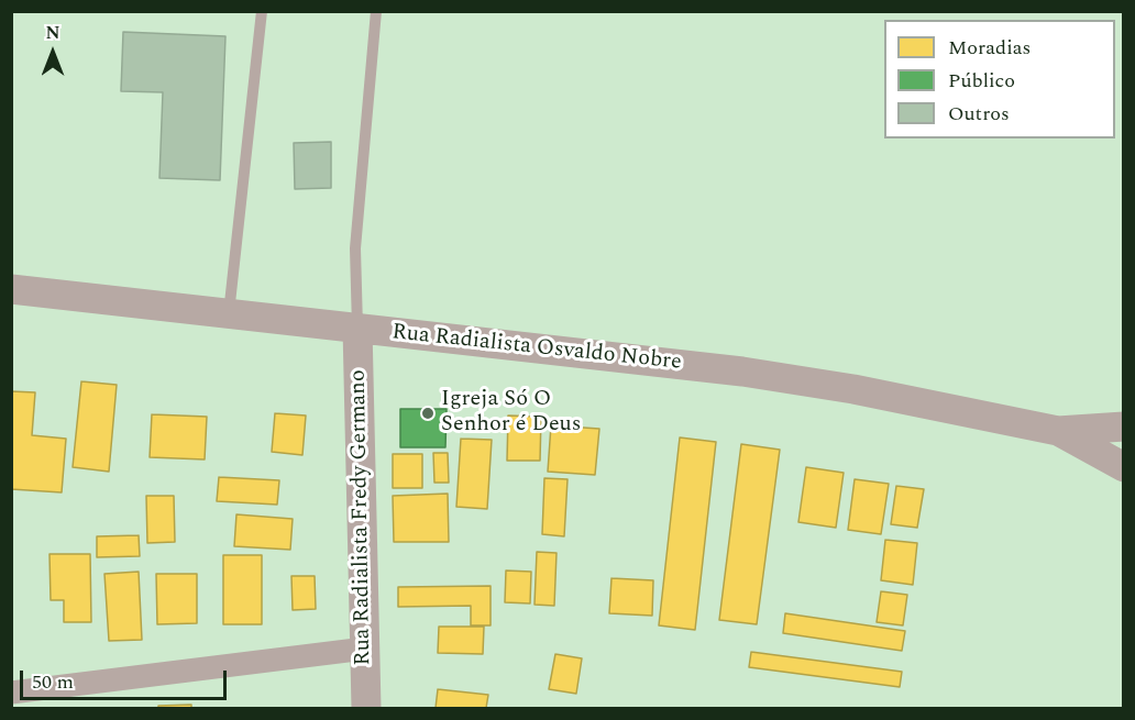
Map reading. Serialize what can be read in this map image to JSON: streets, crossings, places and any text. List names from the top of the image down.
{
  "streets": {
    "street": ["Rua Radialista Osvaldo Nobre", "Rua Radialista Fredy Germano"]
  },
  "crossings": [
    ["Rua Radialista Osvaldo Nobre", "Rua Radialista Fredy Germano"]
  ],
  "places": ["Igreja Só O Senhor é Deus"],
  "legend": ["Moradias", "Público", "Outros"],
  "scale_bar": "50 m",
  "north": "top"
}
